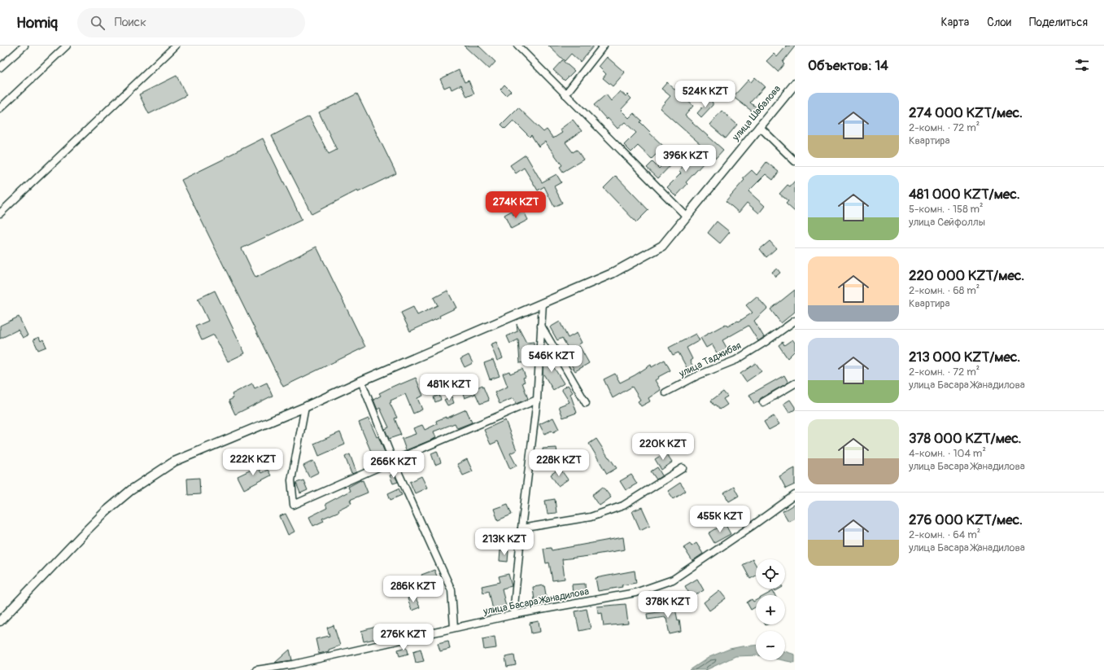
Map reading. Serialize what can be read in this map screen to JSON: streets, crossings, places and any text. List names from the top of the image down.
{
  "streets": {
    "street": ["улица Шабалова", "улица Таджибая", "улица Басара Жанадилова"]
  },
  "page": {
    "header": "Homiq",
    "search": "Поиск",
    "nav": ["Карта", "Слои", "Поделиться"],
    "heading": "Объектов: 14",
    "price": [
      "524K KZT",
      "396K KZT",
      "274K KZT",
      "546K KZT",
      "481K KZT",
      "220K KZT",
      "222K KZT",
      "228K KZT",
      "266K KZT",
      "455K KZT",
      "213K KZT",
      "286K KZT",
      "378K KZT",
      "276K KZT"
    ],
    "list": [
      {
        "name": "274 000 KZT/мес.",
        "note": "2-комн. · 72 m² · Квартира"
      },
      {
        "name": "481 000 KZT/мес.",
        "note": "5-комн. · 158 m² · улица Сейфоллы"
      },
      {
        "name": "220 000 KZT/мес.",
        "note": "2-комн. · 68 m² · Квартира"
      },
      {
        "name": "213 000 KZT/мес.",
        "note": "2-комн. · 72 m² · улица Басара Жанадилова"
      },
      {
        "name": "378 000 KZT/мес.",
        "note": "4-комн. · 104 m² · улица Басара Жанадилова"
      },
      {
        "name": "276 000 KZT/мес.",
        "note": "2-комн. · 64 m² · улица Басара Жанадилова"
      }
    ],
    "map_buttons": ["+", "−"]
  }
}
